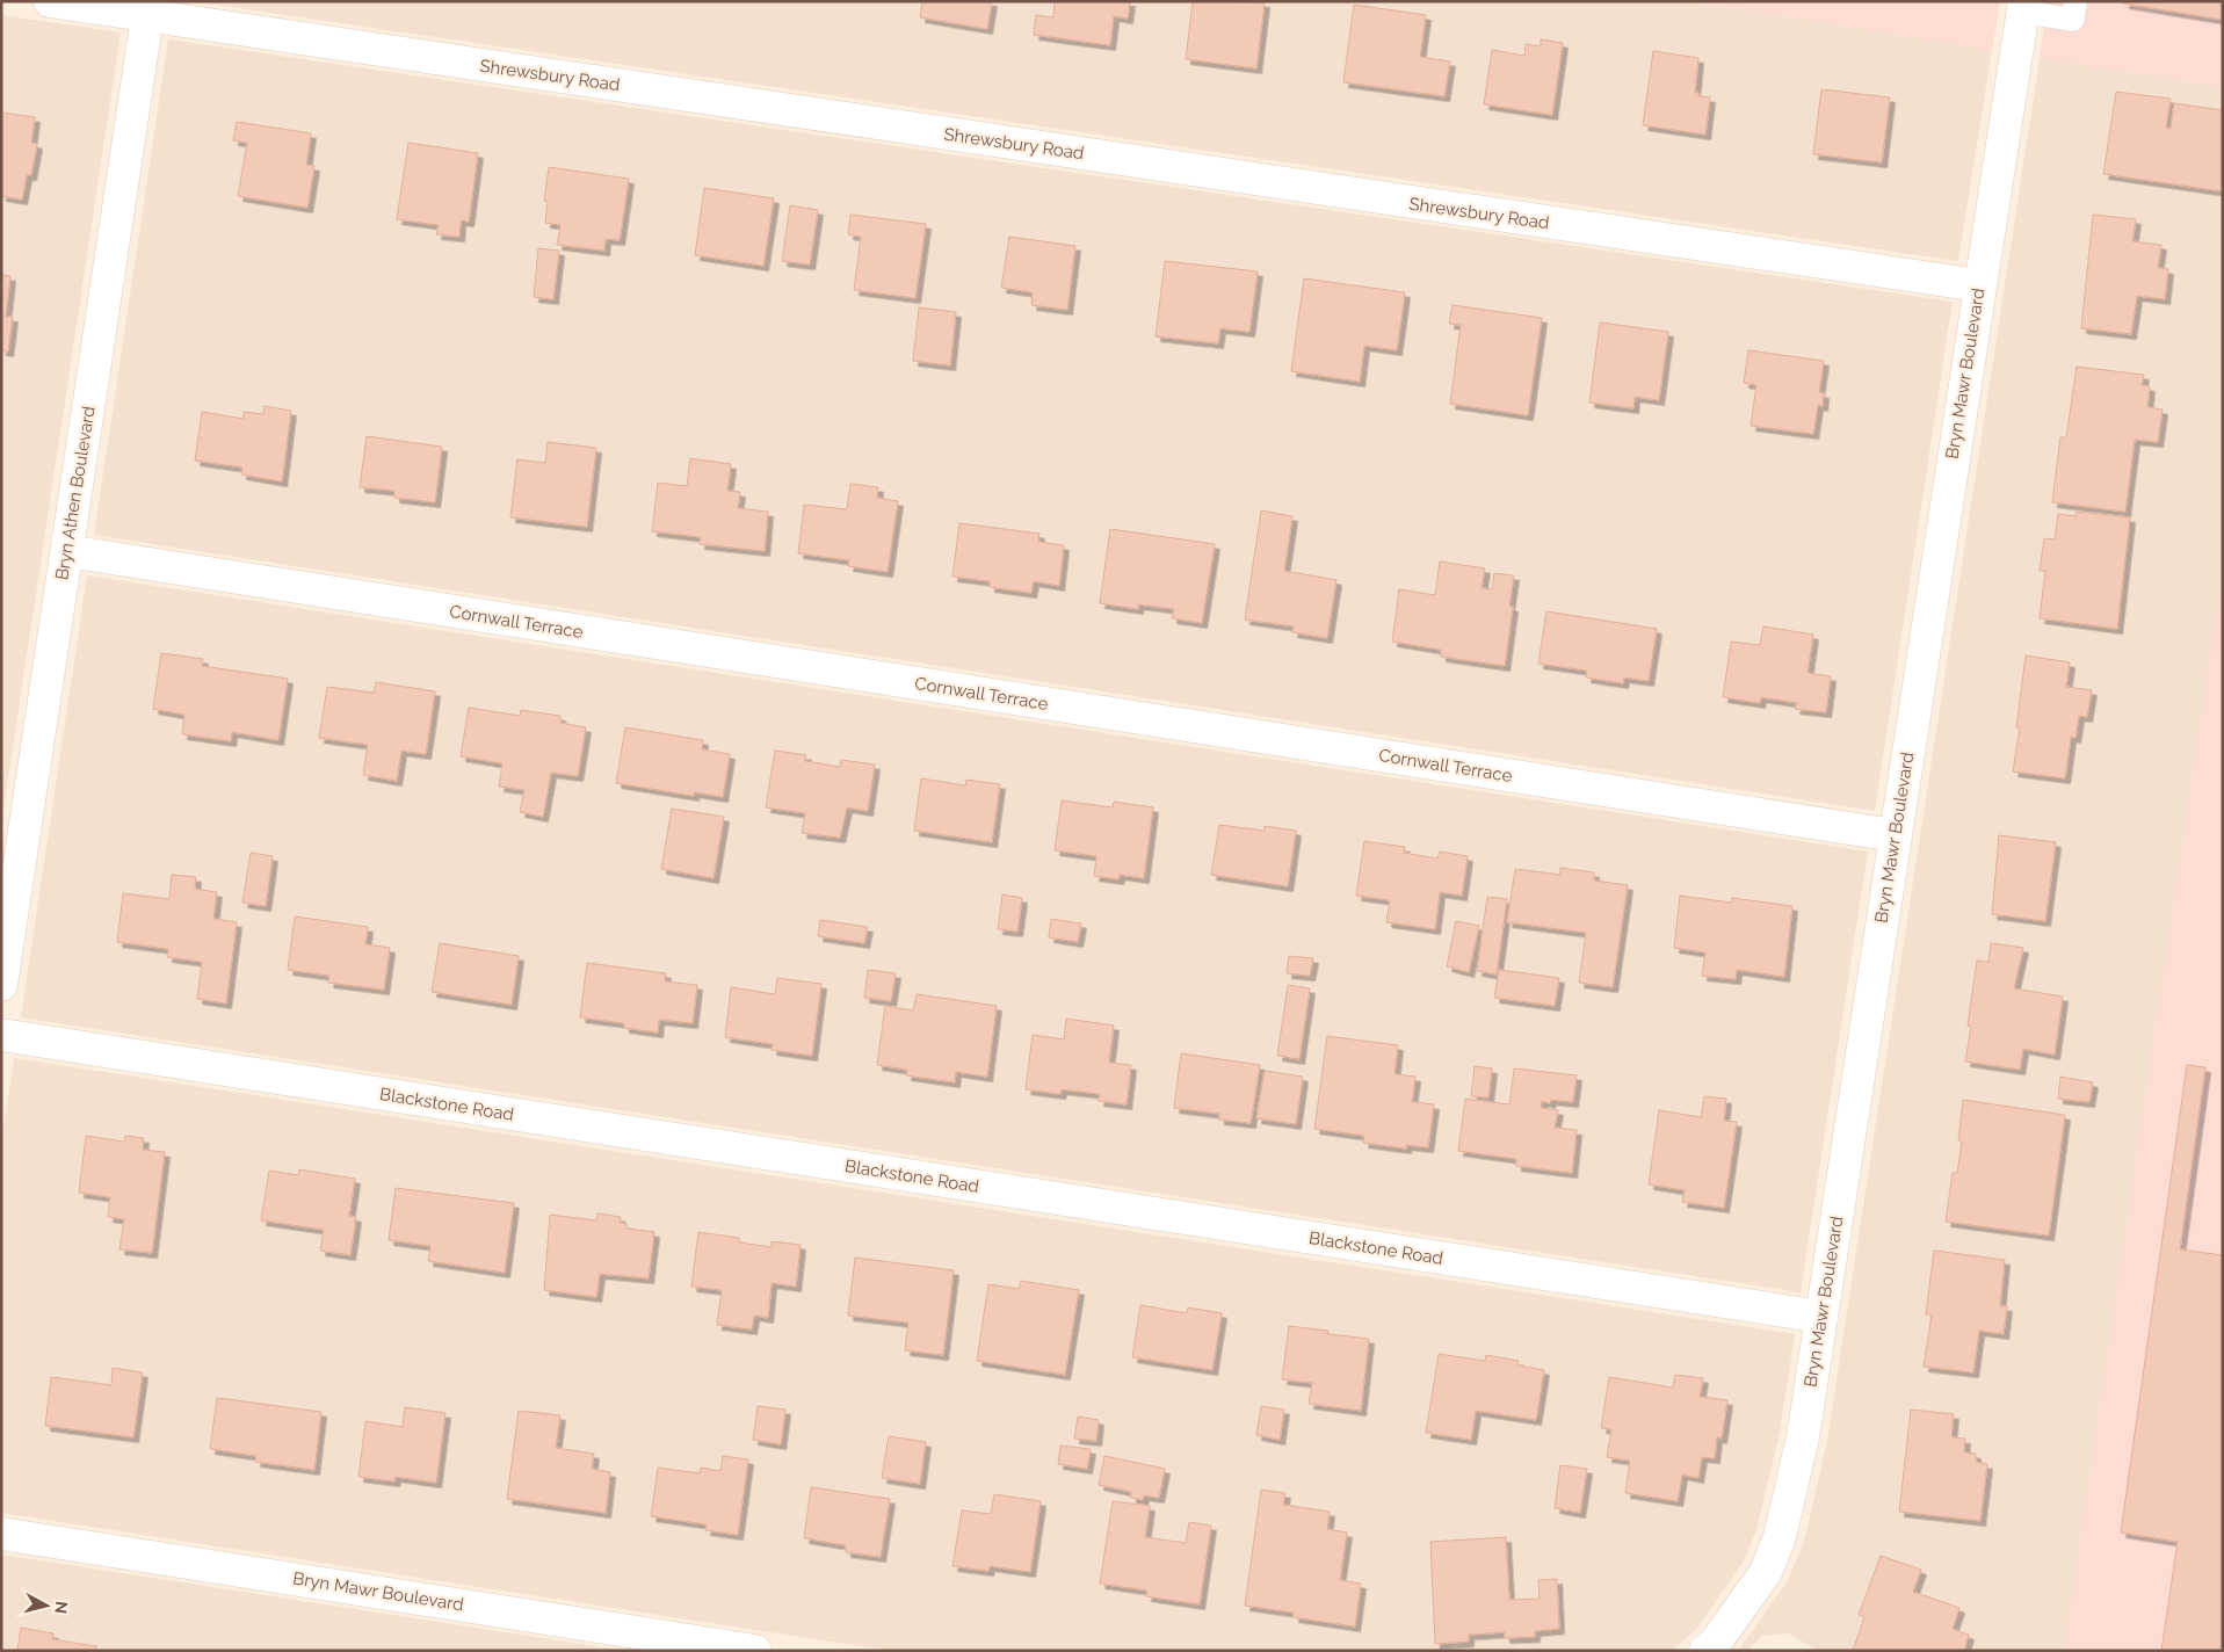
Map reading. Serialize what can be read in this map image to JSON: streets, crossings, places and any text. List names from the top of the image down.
{
  "streets": {
    "street": [
      "Shrewsbury Road",
      "Bryn Mawr Boulevard",
      "Bryn Athen Boulevard",
      "Cornwall Terrace",
      "Blackstone Road"
    ]
  },
  "crossings": [
    ["Shrewsbury Road", "Bryn Mawr Boulevard"],
    ["Shrewsbury Road", "Bryn Athen Boulevard"],
    ["Bryn Mawr Boulevard", "Cornwall Terrace"],
    ["Bryn Mawr Boulevard", "Blackstone Road"],
    ["Bryn Athen Boulevard", "Cornwall Terrace"]
  ],
  "north": "right"
}
